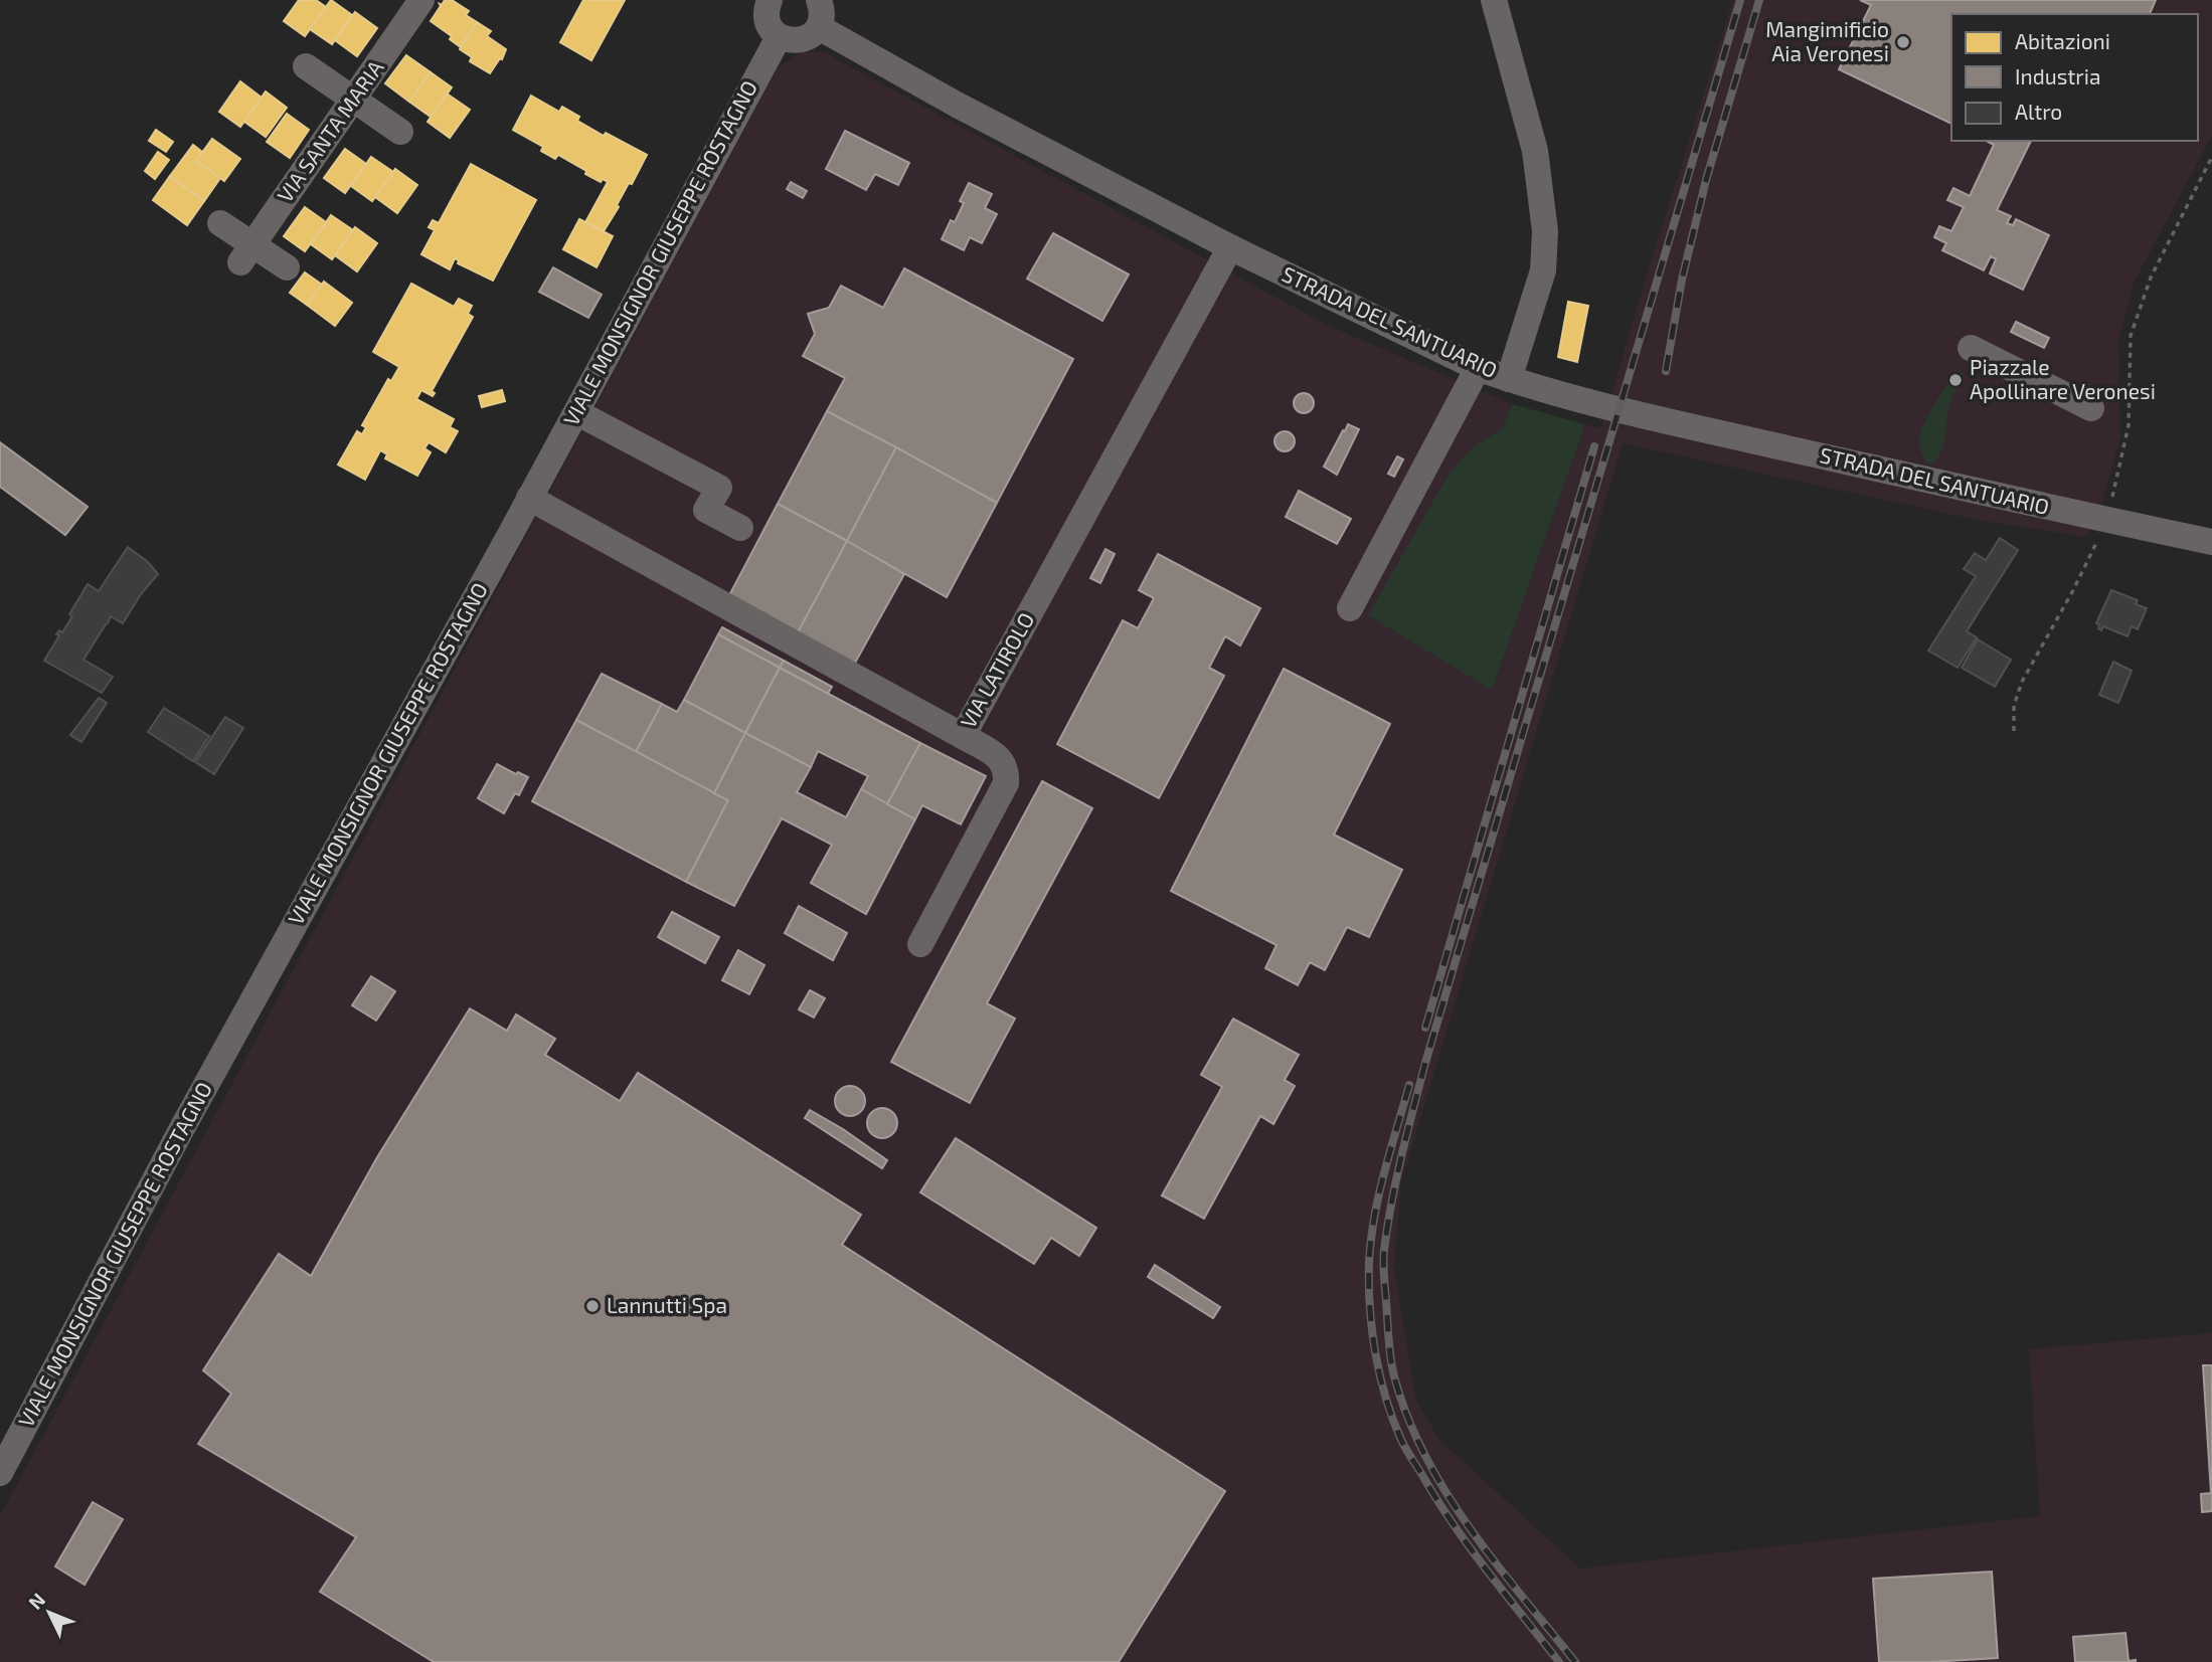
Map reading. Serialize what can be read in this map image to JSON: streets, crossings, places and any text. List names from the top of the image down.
{
  "streets": {
    "street": [
      "VIA SANTA MARIA",
      "VIALE MONSIGNOR GIUSEPPE ROSTAGNO",
      "STRADA DEL SANTUARIO",
      "VIA LATIROLO"
    ]
  },
  "crossings": [
    ["VIALE MONSIGNOR GIUSEPPE ROSTAGNO", "VIA LATIROLO"],
    ["STRADA DEL SANTUARIO", "VIA LATIROLO"]
  ],
  "places": ["Mangimificio Aia Veronesi", "Piazzale Apollinare Veronesi", "Lannutti Spa"],
  "legend": ["Abitazioni", "Industria", "Altro"],
  "north": "top left"
}
